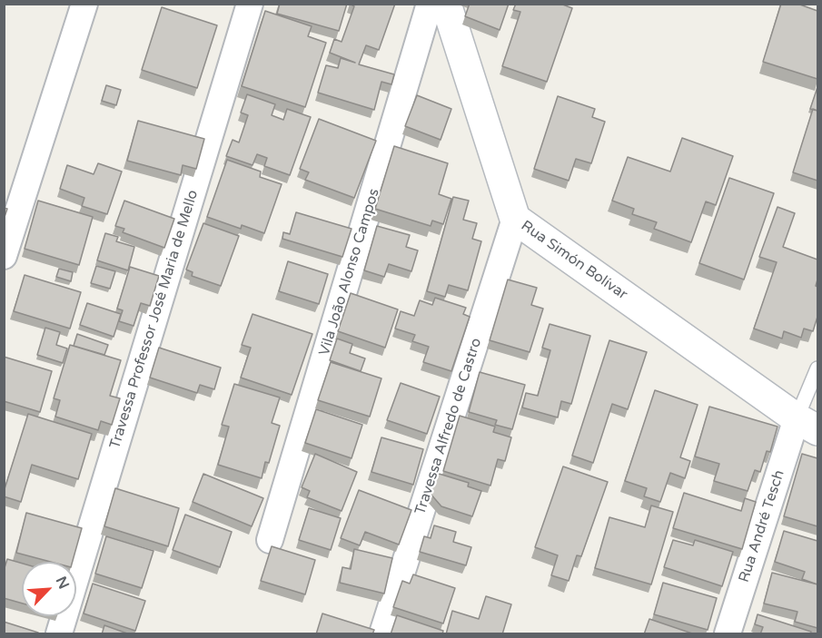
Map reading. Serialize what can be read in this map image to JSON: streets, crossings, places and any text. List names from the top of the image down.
{
  "streets": {
    "street": [
      "Rua Simón Bolívar",
      "Vila João Alonso Campos",
      "Travessa Professor José Maria de Mello",
      "Travessa Alfredo de Castro",
      "Rua André Tesch"
    ]
  },
  "crossings": [
    ["Rua Simón Bolívar", "Travessa Alfredo de Castro"],
    ["Rua Simón Bolívar", "Rua André Tesch"]
  ],
  "north": "top right"
}
